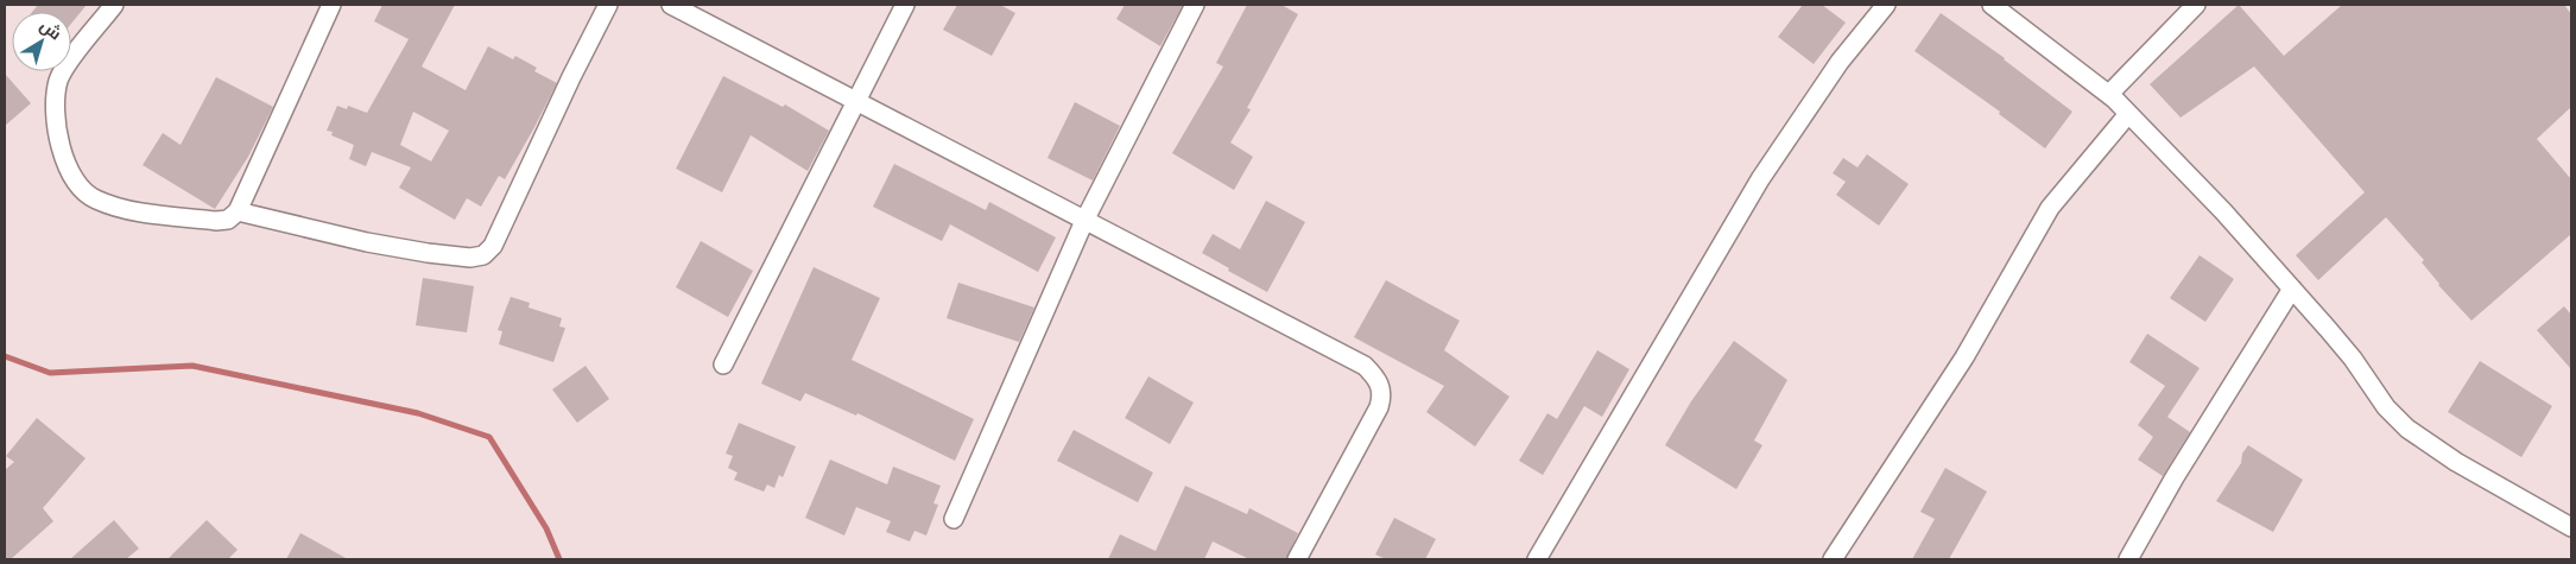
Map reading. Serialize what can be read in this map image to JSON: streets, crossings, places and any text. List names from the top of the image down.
{
  "north": "top right"
}
